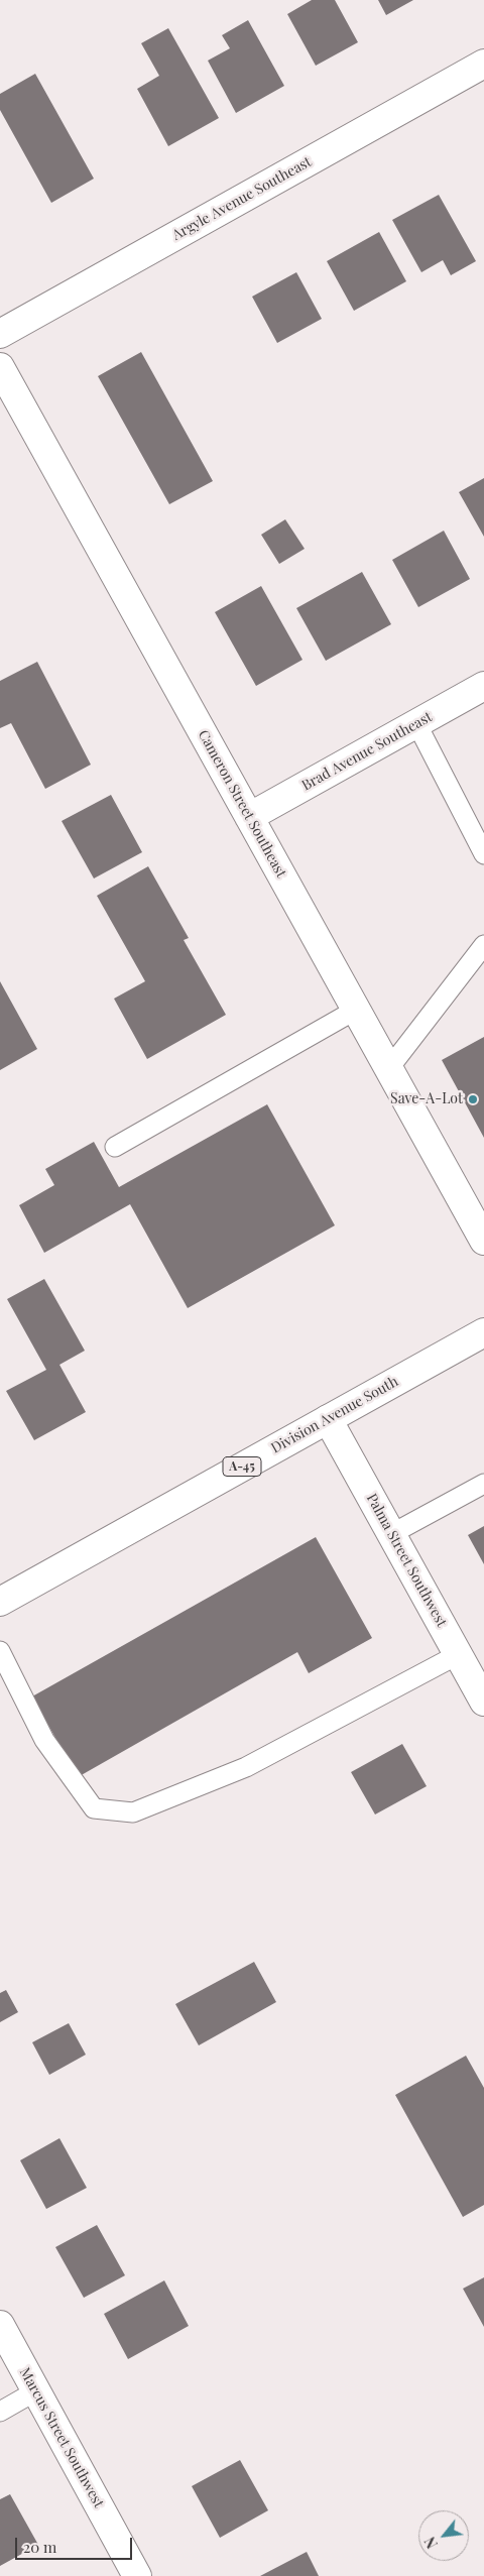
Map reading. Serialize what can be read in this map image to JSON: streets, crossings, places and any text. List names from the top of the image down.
{
  "streets": {
    "street": [
      "Argyle Avenue Southeast",
      "Brad Avenue Southeast",
      "Cameron Street Southeast",
      "Division Avenue South",
      "A-45",
      "Palma Street Southwest",
      "Marcus Street Southwest"
    ]
  },
  "crossings": [
    ["Brad Avenue Southeast", "Cameron Street Southeast"],
    ["Division Avenue South", "Palma Street Southwest"]
  ],
  "places": ["Save-A-Lot"],
  "scale_bar": "20 m",
  "north": "bottom left"
}
